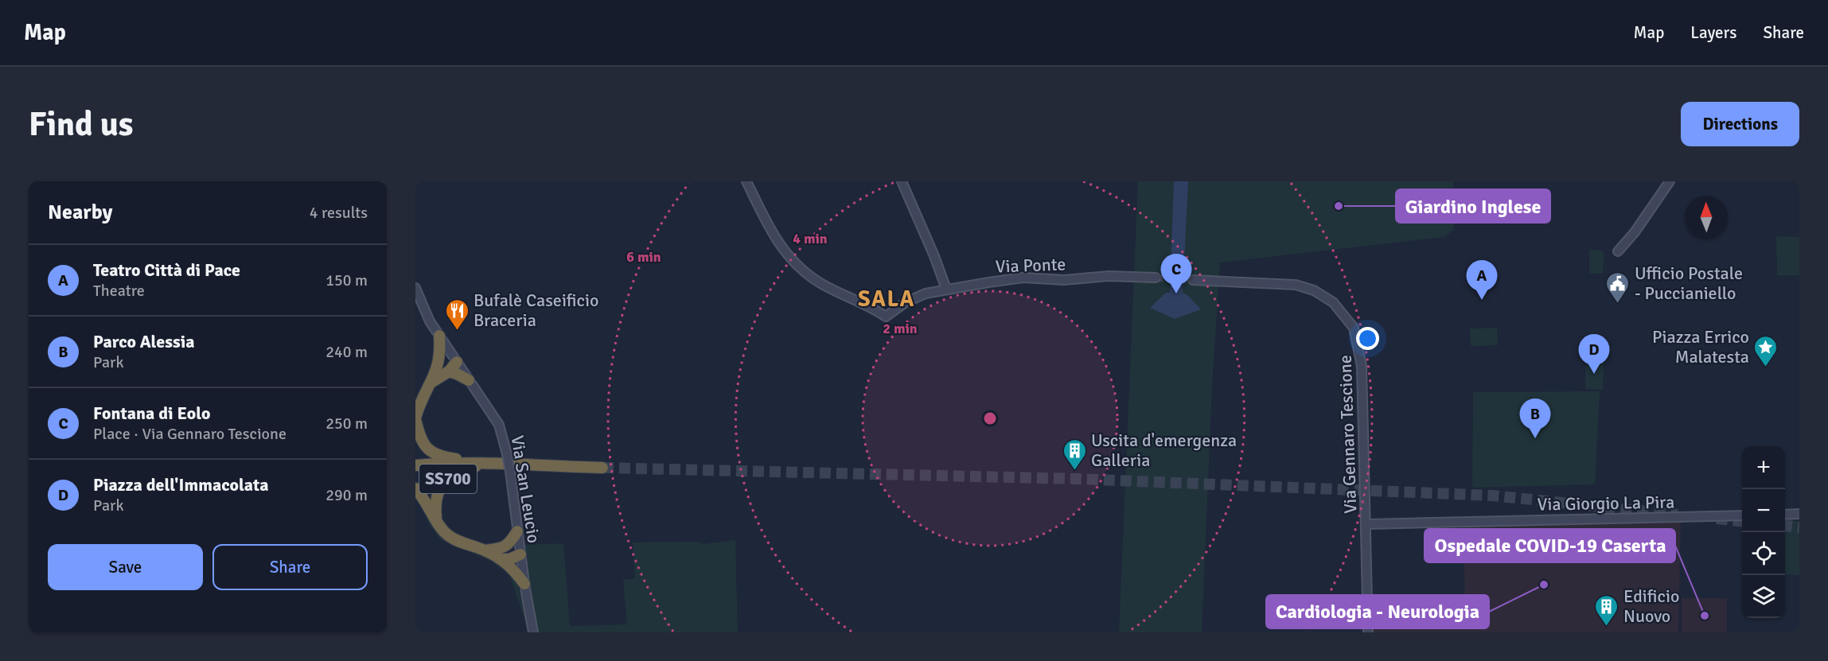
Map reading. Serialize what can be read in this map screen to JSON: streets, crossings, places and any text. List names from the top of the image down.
{
  "streets": {
    "highway": ["SS700"],
    "street": [
      "Via Ponte",
      "Via Gennaro Tescione",
      "Via San Leucio",
      "Via Giorgio La Pira"
    ]
  },
  "crossings": [
    ["Via Gennaro Tescione", "Via Giorgio La Pira"],
    ["SS700", "Via San Leucio"]
  ],
  "districts": ["SALA"],
  "places": {
    "other": ["Giardino Inglese", "Cardiologia - Neurologia", "Ospedale COVID-19 Caserta"],
    "public building": ["Ufficio Postale - Puccianiello"],
    "restaurant": ["Bufalè Caseificio Braceria"],
    "place": ["Piazza Errico Malatesta"],
    "building": ["Uscita d'emergenza Galleria", "Edificio Nuovo"]
  },
  "north": "top",
  "page": {
    "header": "Map",
    "nav": ["Map", "Layers", "Share"],
    "buttons": [
      "Directions",
      ["Save", "Share"]
    ],
    "title": "Find us",
    "heading": ["Nearby", "4 results"],
    "list": [
      {
        "mark": "A",
        "name": "Teatro Città di Pace",
        "note": "Theatre",
        "value": "150 m"
      },
      {
        "mark": "B",
        "name": "Parco Alessia",
        "note": "Park",
        "value": "240 m"
      },
      {
        "mark": "C",
        "name": "Fontana di Eolo",
        "note": "Place · Via Gennaro Tescione",
        "value": "250 m"
      },
      {
        "mark": "D",
        "name": "Piazza dell'Immacolata",
        "note": "Park",
        "value": "290 m"
      }
    ],
    "pins": [
      "C",
      "A",
      "D",
      "B"
    ],
    "map_buttons": ["+", "−"]
  },
  "rings": ["4 min", "6 min", "2 min"]
}
